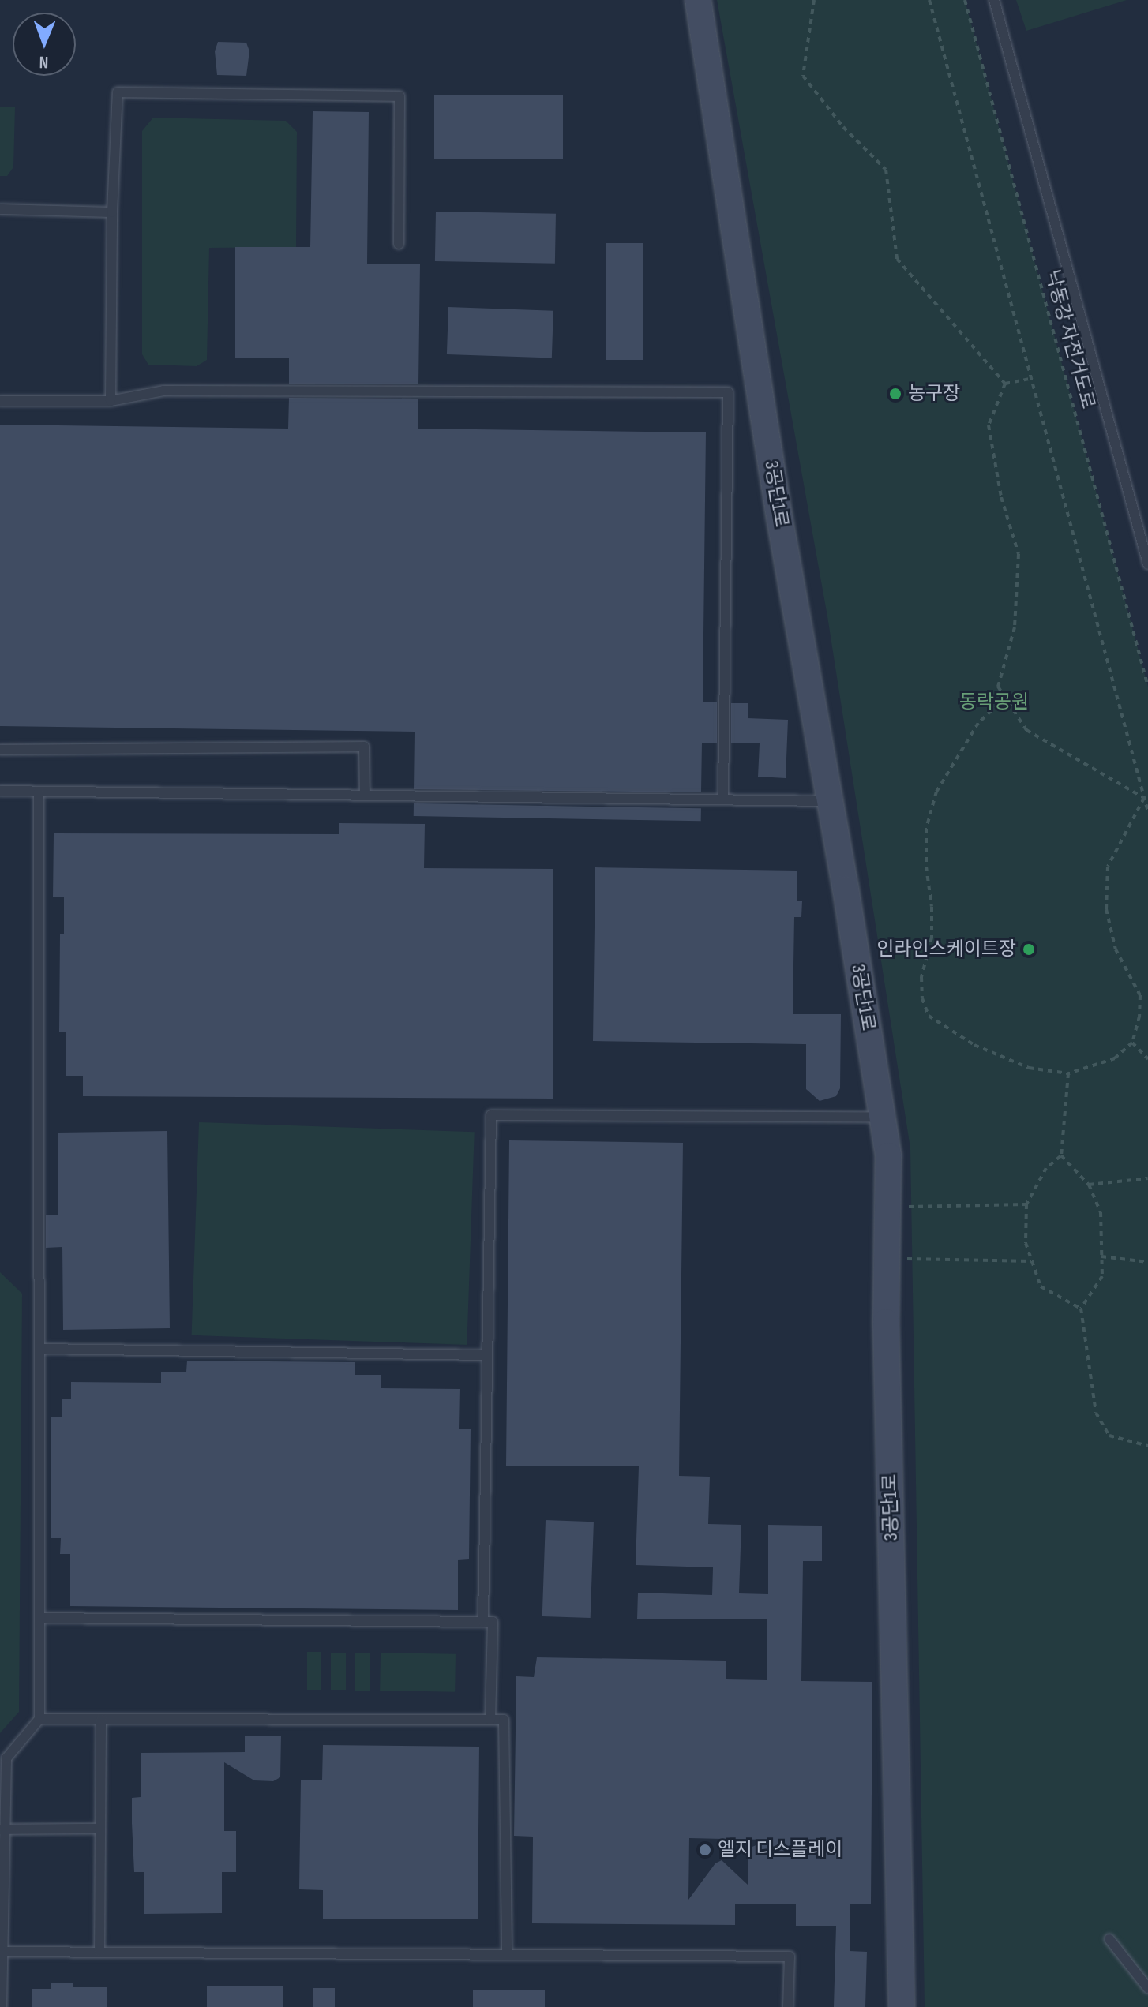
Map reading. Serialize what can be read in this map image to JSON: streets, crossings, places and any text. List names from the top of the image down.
{
  "streets": {
    "street": ["3공단1로"],
    "path": ["낙동강 자전거도로"]
  },
  "parks": ["동락공원"],
  "places": ["농구장", "인라인스케이트장", "엘지 디스플레이"],
  "north": "bottom"
}
